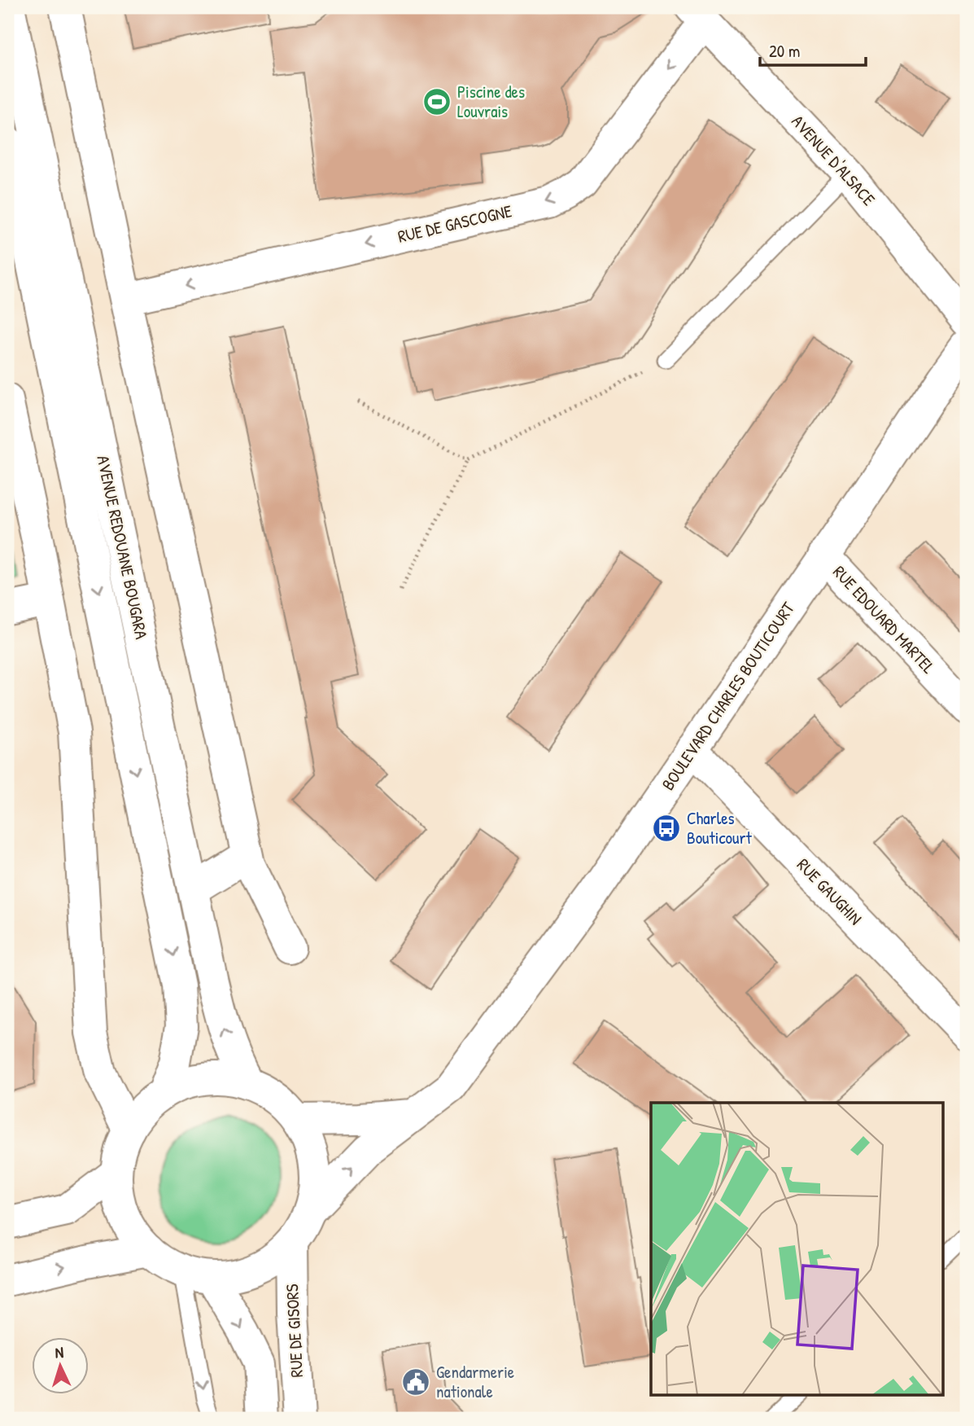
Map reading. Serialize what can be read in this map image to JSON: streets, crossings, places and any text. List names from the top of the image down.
{
  "streets": {
    "street": [
      "AVENUE D'ALSACE",
      "RUE DE GASCOGNE",
      "AVENUE REDOUANE BOUGARA",
      "RUE EDOUARD MARTEL",
      "BOULEVARD CHARLES BOUTICOURT",
      "RUE GAUGHIN",
      "RUE DE GISORS"
    ]
  },
  "crossings": [
    ["AVENUE D'ALSACE", "RUE DE GASCOGNE"],
    ["AVENUE REDOUANE BOUGARA", "BOULEVARD CHARLES BOUTICOURT"],
    ["AVENUE REDOUANE BOUGARA", "RUE DE GISORS"],
    ["RUE EDOUARD MARTEL", "BOULEVARD CHARLES BOUTICOURT"],
    ["BOULEVARD CHARLES BOUTICOURT", "RUE GAUGHIN"],
    ["BOULEVARD CHARLES BOUTICOURT", "RUE DE GISORS"]
  ],
  "one_way": ["RUE DE GASCOGNE"],
  "places": {
    "sports": ["Piscine des Louvrais"],
    "bus stop": ["Charles Bouticourt"],
    "public building": ["Gendarmerie nationale"]
  },
  "scale_bar": "20 m",
  "north": "top"
}
